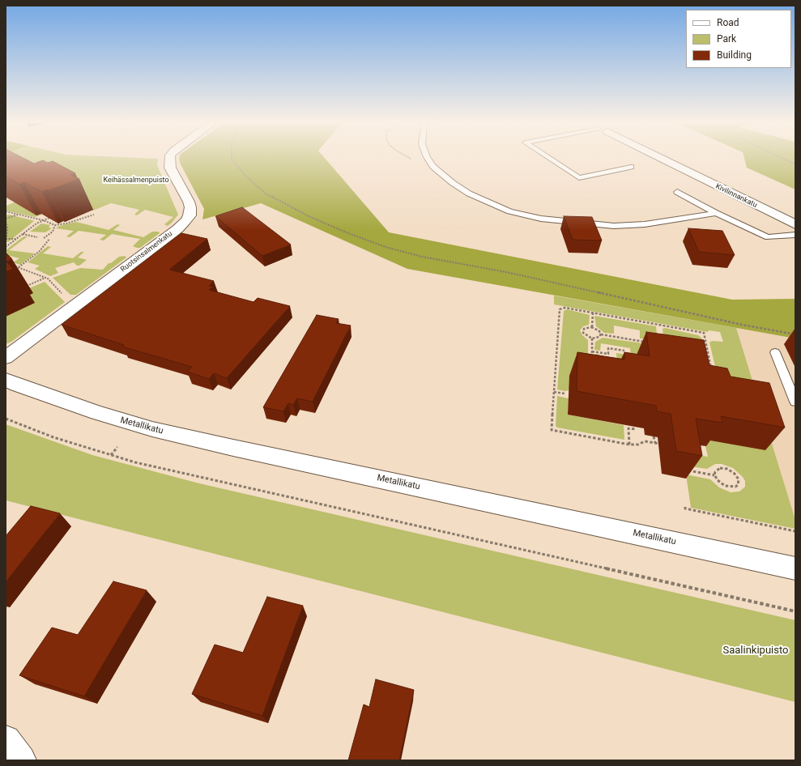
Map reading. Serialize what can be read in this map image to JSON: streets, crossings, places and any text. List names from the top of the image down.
{
  "streets": {
    "street": ["Kivilinnankatu", "Ruotsinsalmenkatu", "Metallikatu"]
  },
  "parks": ["Keihässalmenpuisto", "Saalinkipuisto"],
  "legend": ["Road", "Park", "Building"]
}
